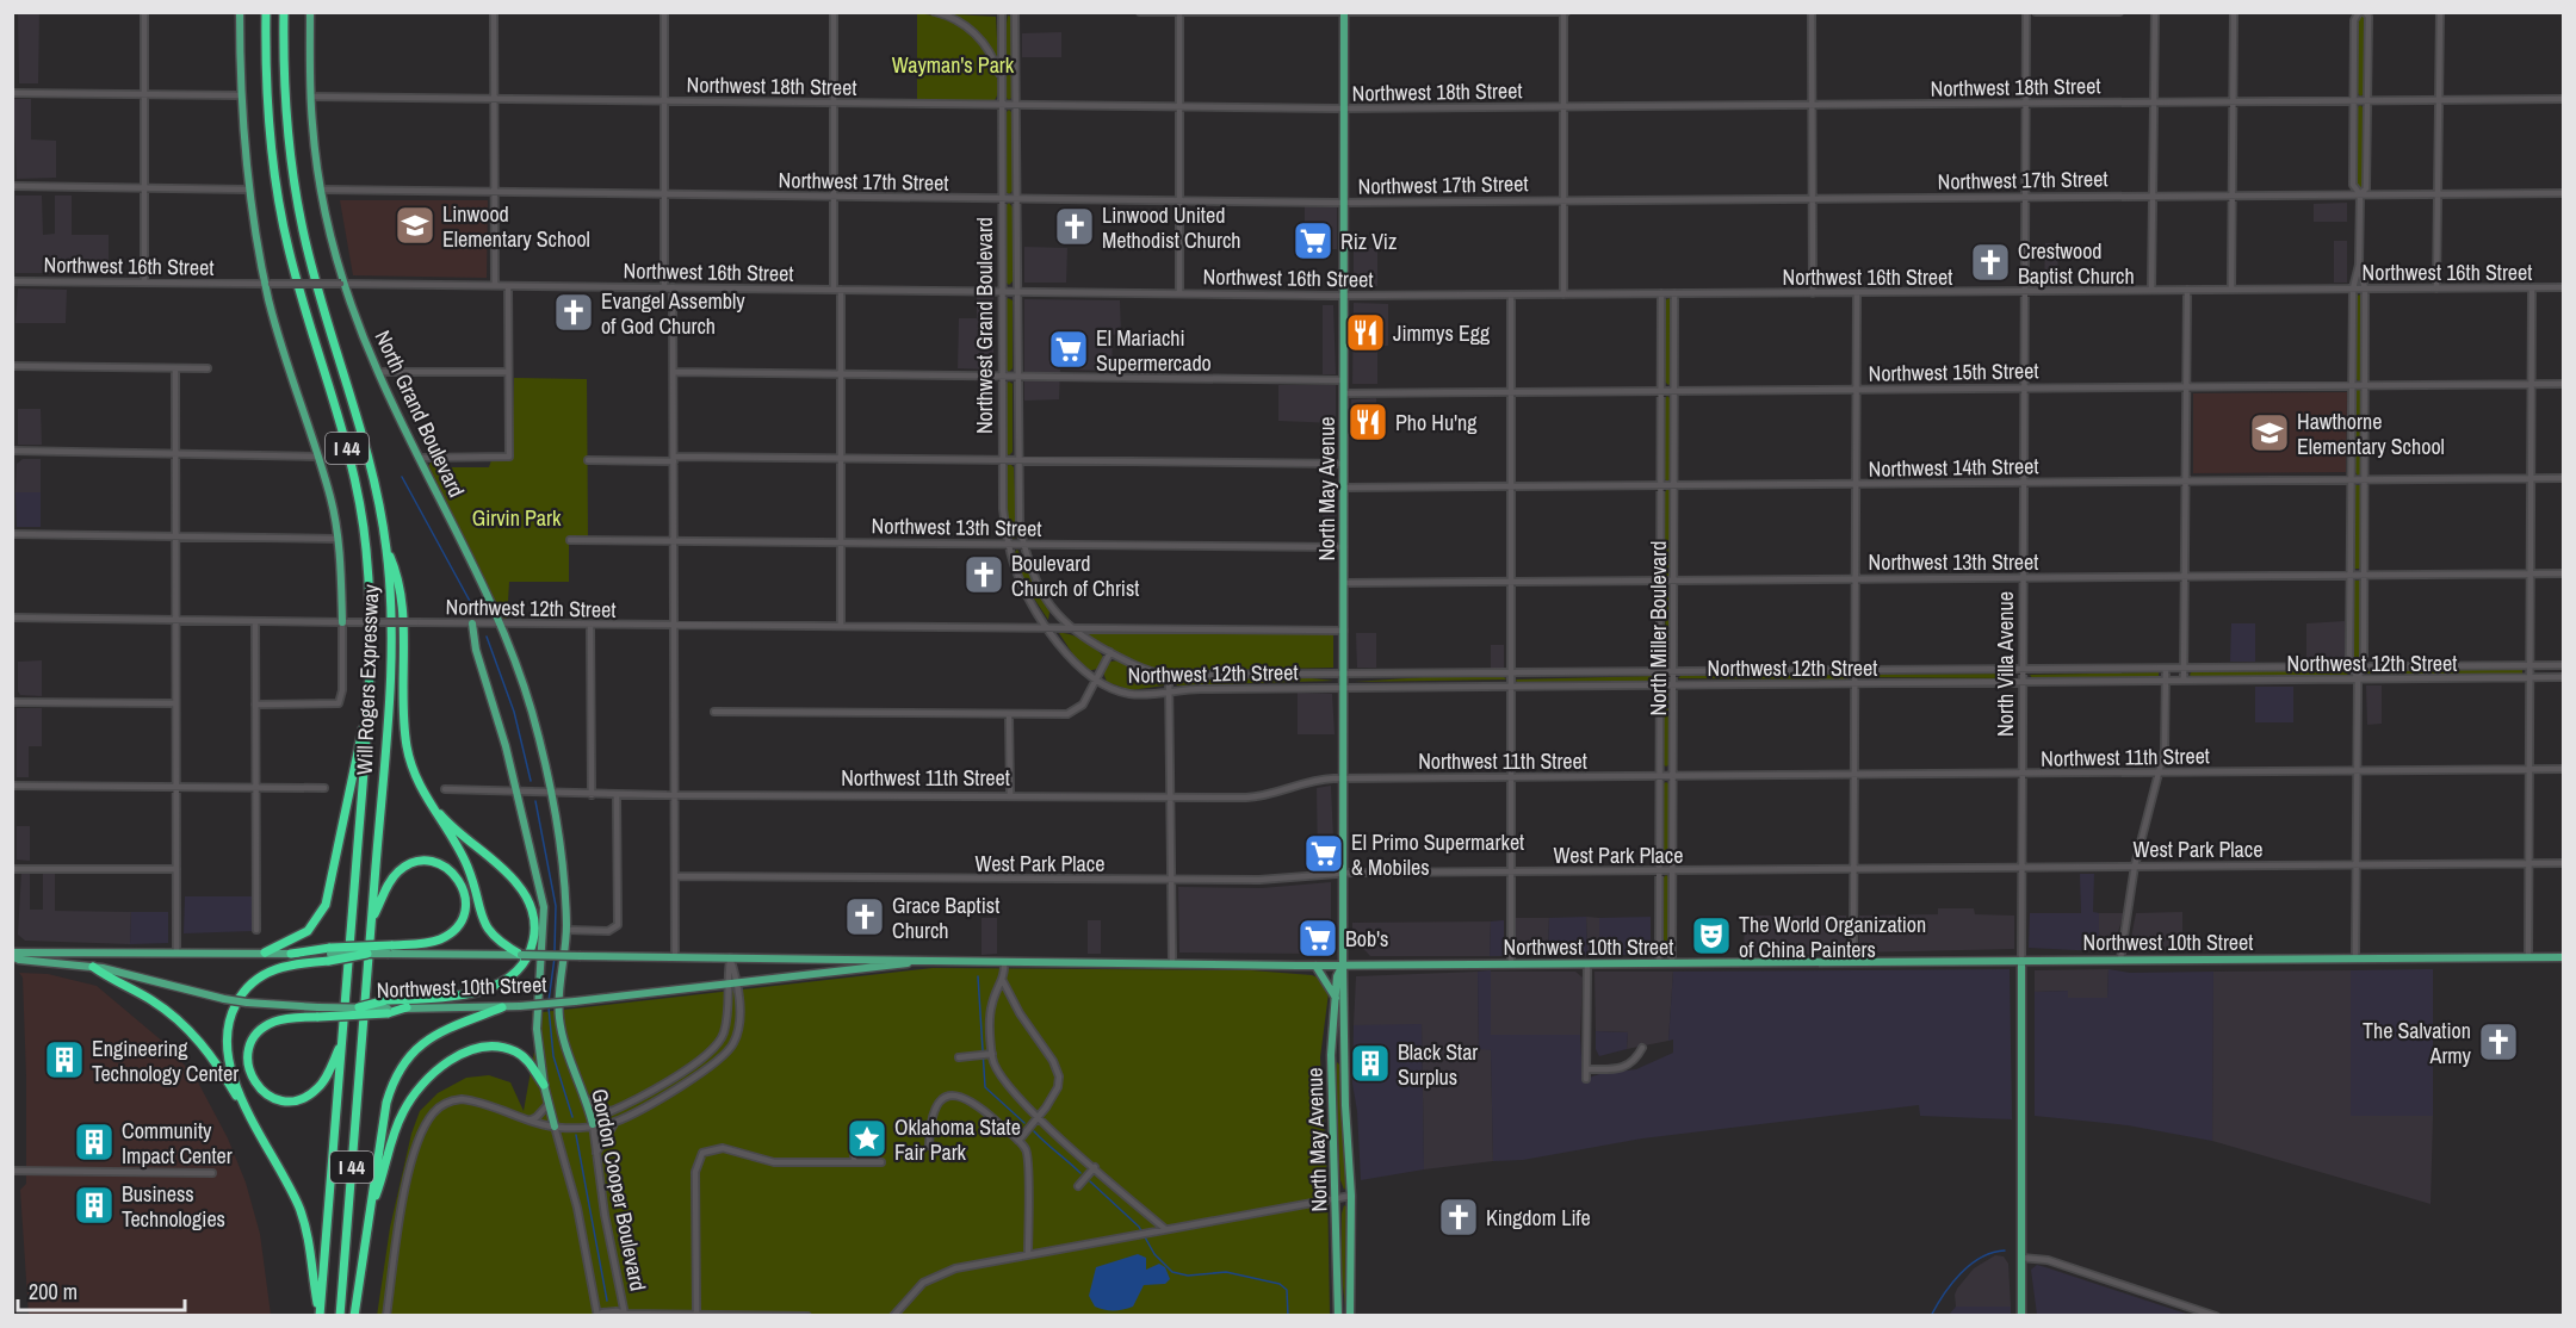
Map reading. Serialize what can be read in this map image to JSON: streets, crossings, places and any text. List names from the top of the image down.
{
  "streets": {
    "highway": ["I 44", "Will Rogers Expressway"],
    "main road": [
      "North Grand Boulevard",
      "North May Avenue",
      "North Villa Avenue",
      "Northwest 10th Street",
      "Gordon Cooper Boulevard"
    ],
    "street": [
      "Northwest 18th Street",
      "Northwest 17th Street",
      "Northwest 16th Street",
      "Northwest Grand Boulevard",
      "Northwest 15th Street",
      "Northwest 14th Street",
      "Northwest 13th Street",
      "Northwest 12th Street",
      "North Miller Boulevard",
      "Northwest 11th Street",
      "West Park Place"
    ]
  },
  "crossings": [
    ["Northwest 18th Street", "Northwest Grand Boulevard"],
    ["Northwest 18th Street", "North Grand Boulevard"],
    ["Northwest 18th Street", "North May Avenue"],
    ["Northwest 18th Street", "North Villa Avenue"],
    ["Northwest 17th Street", "Northwest Grand Boulevard"],
    ["Northwest 17th Street", "North Grand Boulevard"],
    ["Northwest 17th Street", "North May Avenue"],
    ["Northwest 17th Street", "North Villa Avenue"],
    ["Northwest 16th Street", "Northwest Grand Boulevard"],
    ["Northwest 16th Street", "North Grand Boulevard"],
    ["Northwest 16th Street", "North May Avenue"],
    ["Northwest 16th Street", "North Miller Boulevard"],
    ["Northwest 16th Street", "North Villa Avenue"],
    ["Northwest Grand Boulevard", "Northwest 13th Street"],
    ["Northwest Grand Boulevard", "Northwest 12th Street"],
    ["Northwest 15th Street", "North May Avenue"],
    ["Northwest 15th Street", "North Miller Boulevard"],
    ["Northwest 15th Street", "North Villa Avenue"],
    ["North Grand Boulevard", "Northwest 12th Street"],
    ["North Grand Boulevard", "Northwest 11th Street"],
    ["North Grand Boulevard", "Gordon Cooper Boulevard"],
    ["Northwest 14th Street", "North May Avenue"],
    ["Northwest 14th Street", "North Miller Boulevard"],
    ["Northwest 14th Street", "North Villa Avenue"],
    ["North May Avenue", "Northwest 13th Street"],
    ["North May Avenue", "Northwest 12th Street"],
    ["North May Avenue", "Northwest 11th Street"],
    ["North May Avenue", "West Park Place"],
    ["North May Avenue", "Northwest 10th Street"],
    ["Northwest 13th Street", "North Miller Boulevard"],
    ["Northwest 13th Street", "North Villa Avenue"],
    ["Northwest 12th Street", "North Miller Boulevard"],
    ["Northwest 12th Street", "North Villa Avenue"],
    ["North Miller Boulevard", "Northwest 11th Street"],
    ["North Miller Boulevard", "West Park Place"],
    ["North Miller Boulevard", "Northwest 10th Street"],
    ["North Villa Avenue", "Northwest 11th Street"],
    ["North Villa Avenue", "West Park Place"],
    ["North Villa Avenue", "Northwest 10th Street"],
    ["Northwest 11th Street", "Gordon Cooper Boulevard"]
  ],
  "parks": ["Wayman's Park", "Girvin Park"],
  "places": {
    "school or university": ["Linwood Elementary School", "Hawthorne Elementary School"],
    "church": [
      "Linwood United Methodist Church",
      "Crestwood Baptist Church",
      "Evangel Assembly of God Church",
      "Boulevard Church of Christ",
      "Grace Baptist Church",
      "The Salvation Army",
      "Kingdom Life"
    ],
    "supermarket": [
      "Riz Viz",
      "El Mariachi Supermercado",
      "El Primo Supermarket & Mobiles",
      "Bob's"
    ],
    "restaurant": ["Jimmys Egg", "Pho Hu'ng"],
    "theatre": ["The World Organization of China Painters"],
    "building": [
      "Engineering Technology Center",
      "Black Star Surplus",
      "Community Impact Center",
      "Business Technologies"
    ],
    "place": ["Oklahoma State Fair Park"]
  },
  "scale_bar": "200 m"
}
